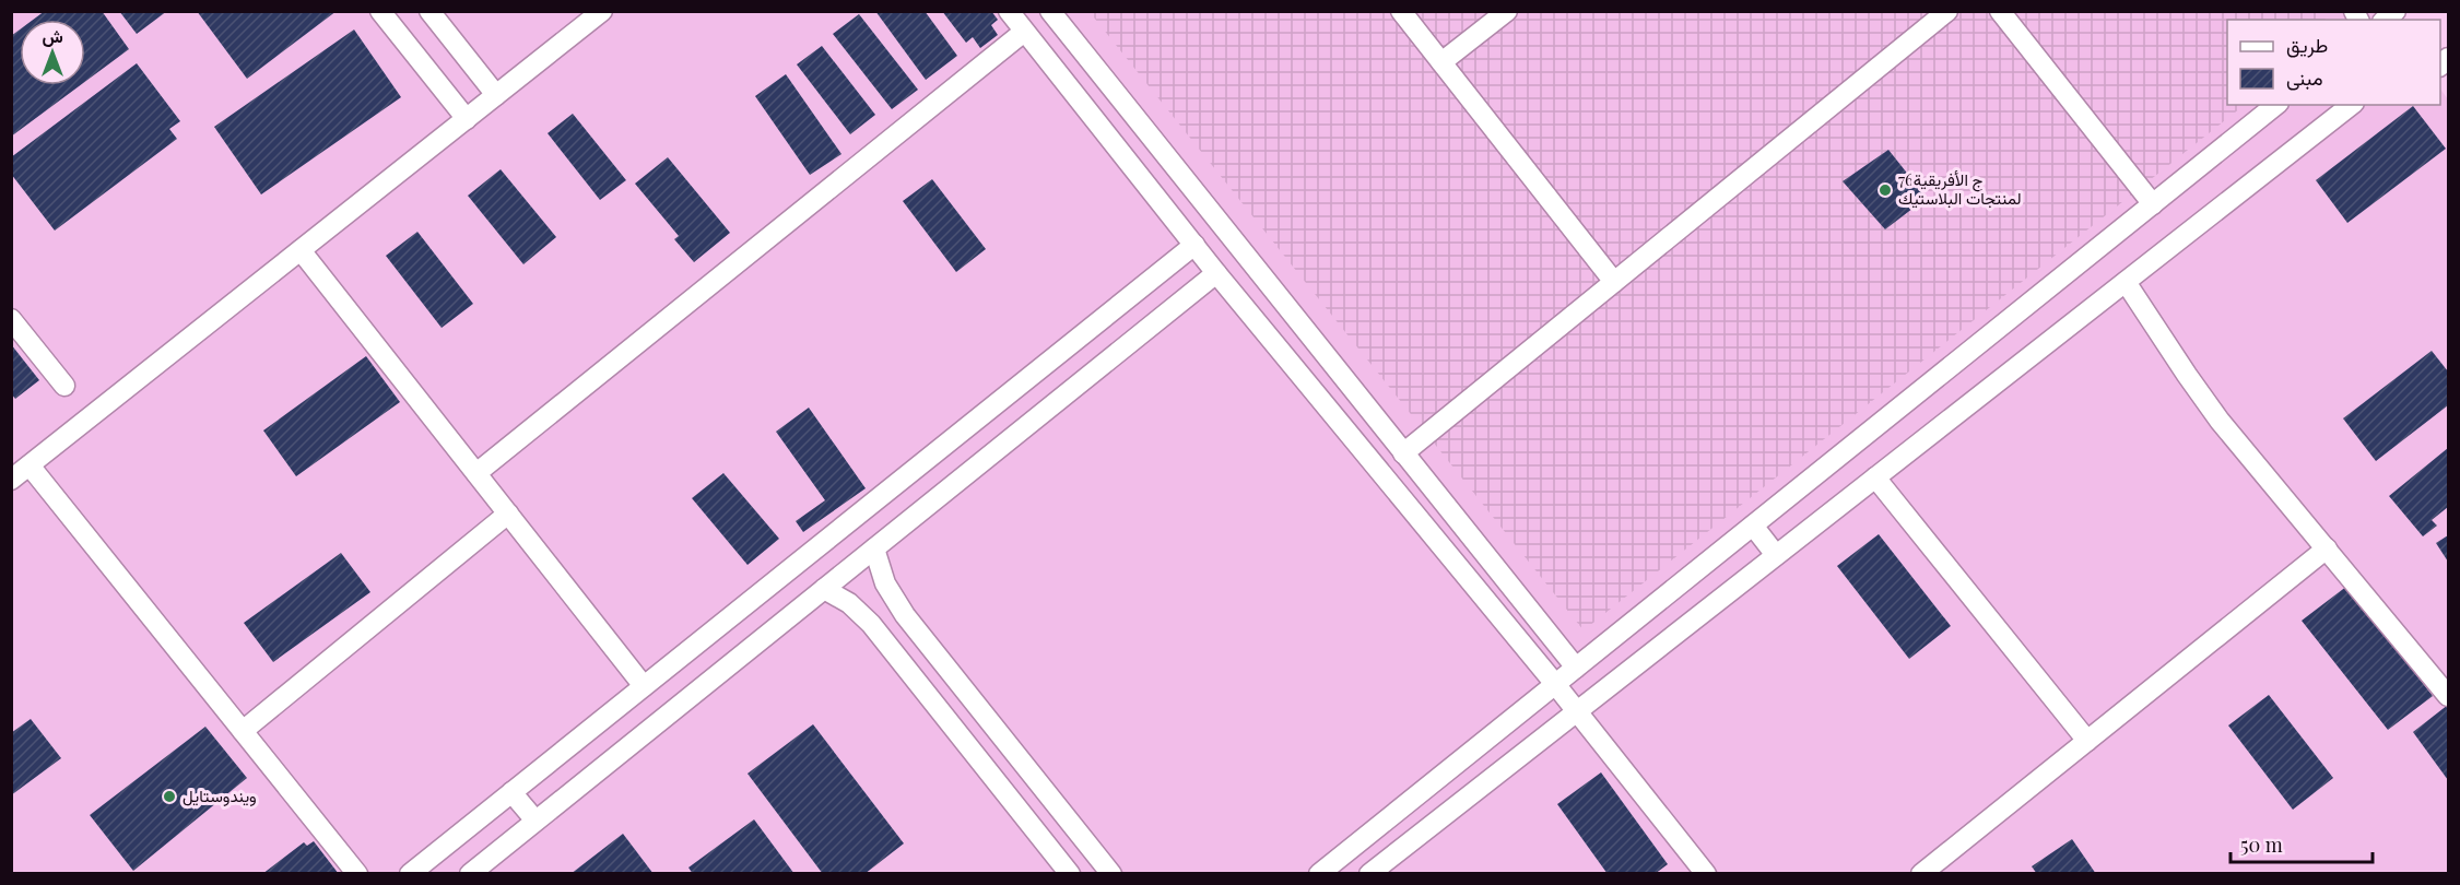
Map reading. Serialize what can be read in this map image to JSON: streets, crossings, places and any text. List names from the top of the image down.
{
  "places": ["76ج الأفريقية لمنتجات البلاستيك", "ويندوستايل"],
  "legend": ["طريق", "مبنى"],
  "scale_bar": "50 m",
  "north": "top"
}
